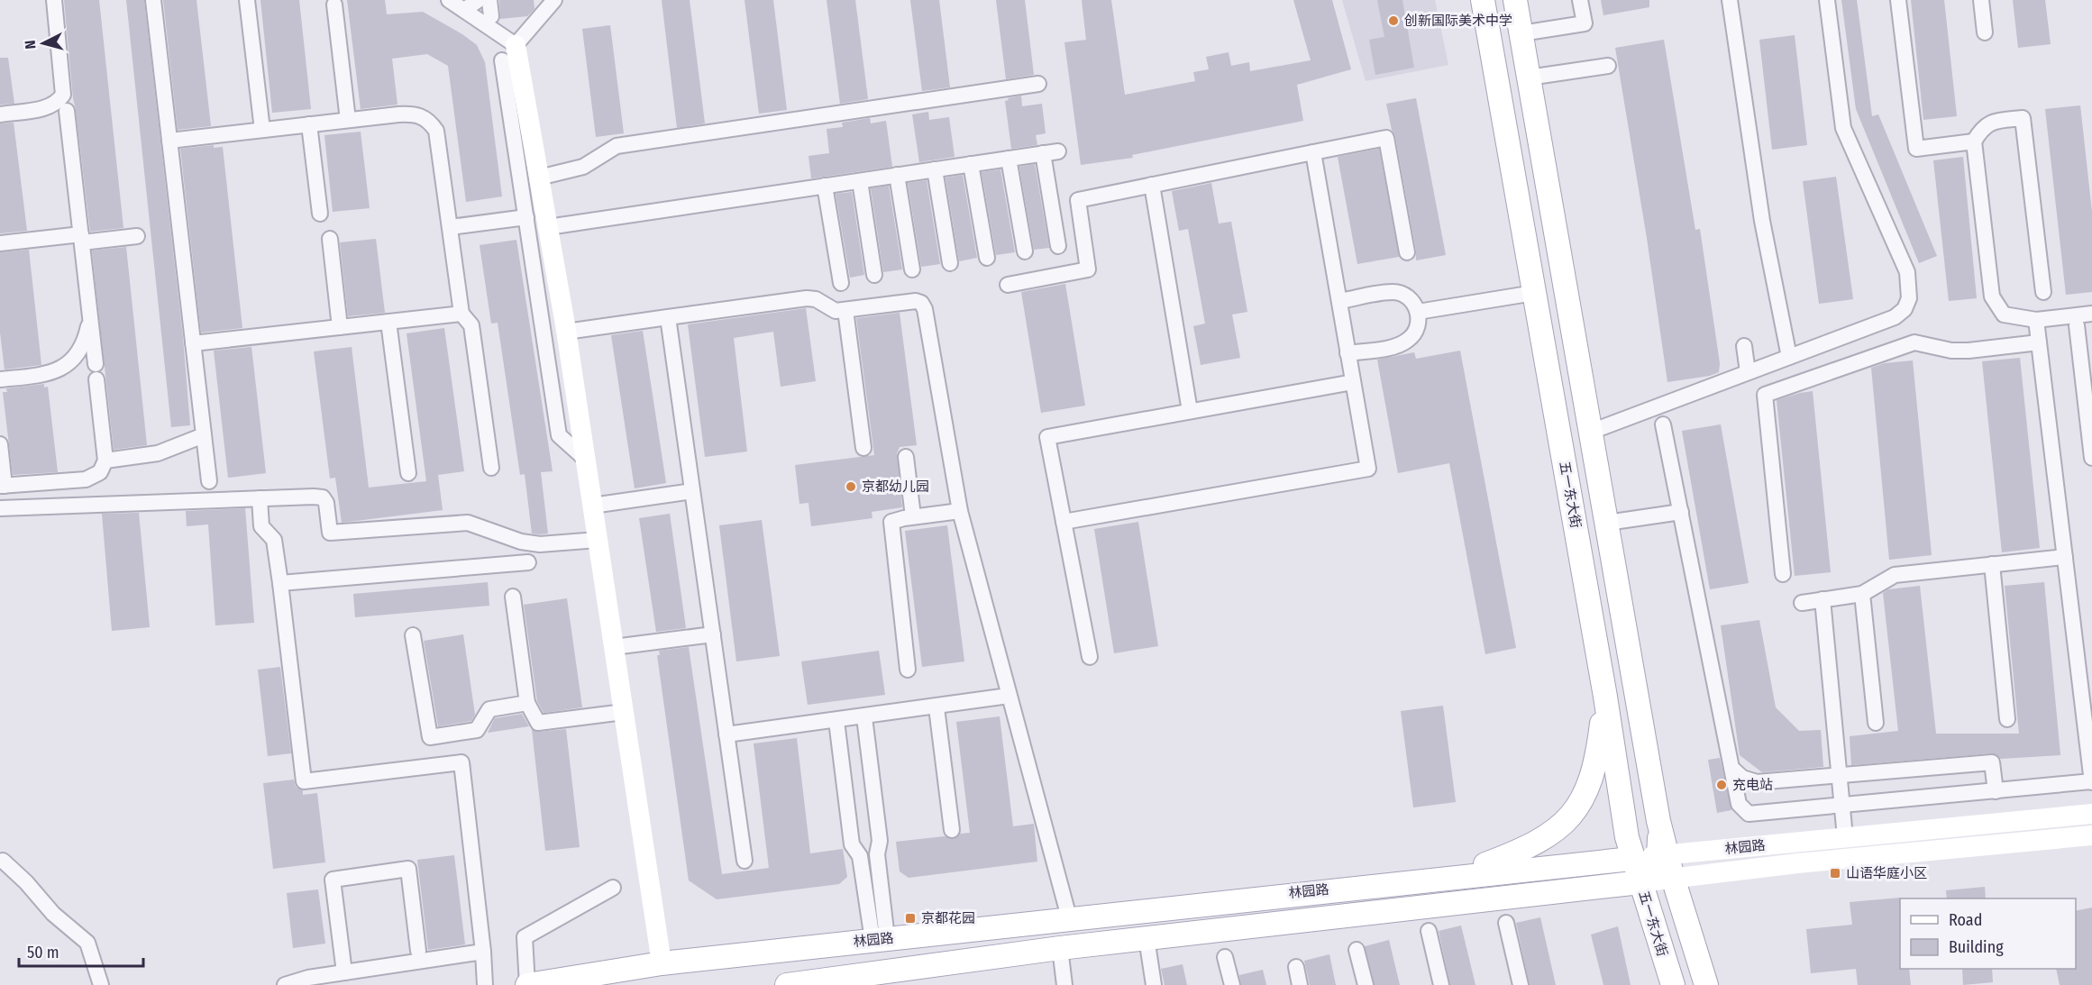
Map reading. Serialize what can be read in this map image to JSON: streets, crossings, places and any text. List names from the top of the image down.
{
  "streets": {
    "main road": ["五一东大街", "林园路"]
  },
  "crossings": [
    ["五一东大街", "林园路"]
  ],
  "places": {
    "other": ["创新国际美术中学", "京都幼儿园", "充电站"],
    "transit": ["山语华庭小区", "京都花园"]
  },
  "legend": ["Road", "Building"],
  "scale_bar": "50 m",
  "north": "left"
}
